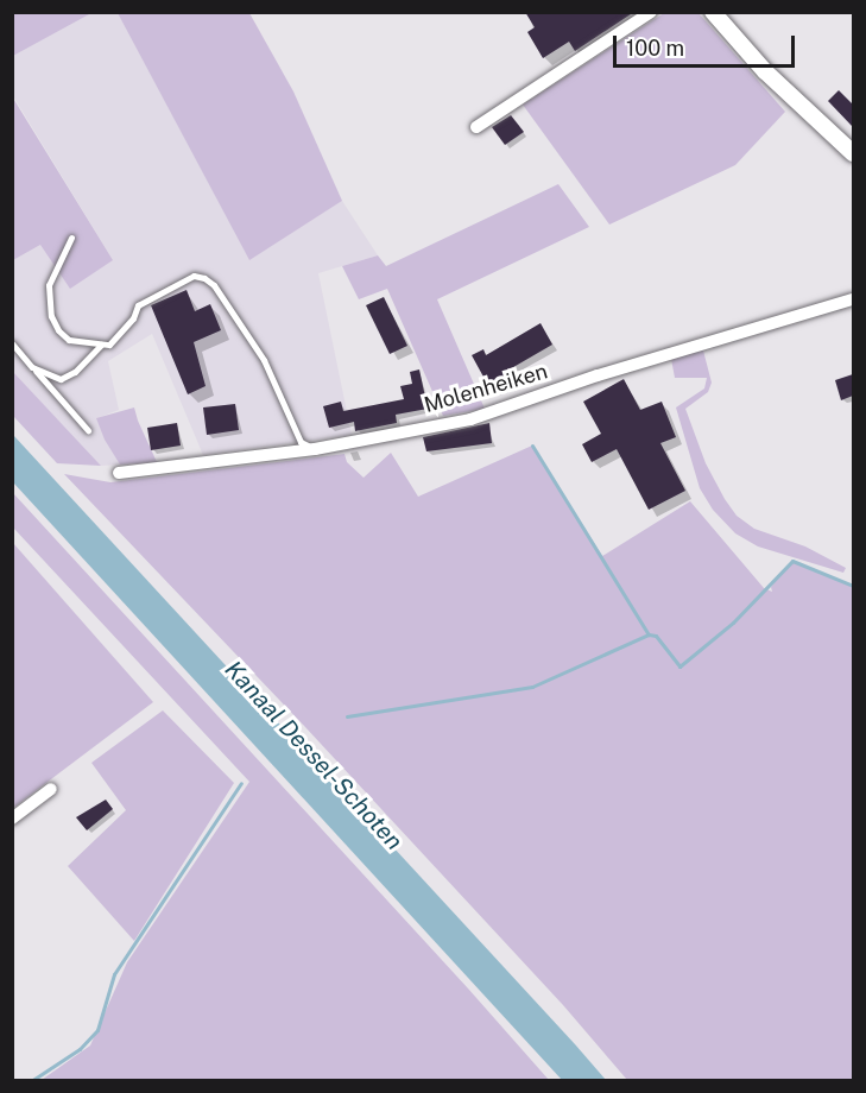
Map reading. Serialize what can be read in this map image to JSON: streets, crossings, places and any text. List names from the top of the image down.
{
  "streets": {
    "street": ["Molenheiken"]
  },
  "water": ["Kanaal Dessel-Schoten"],
  "scale_bar": "100 m"
}
